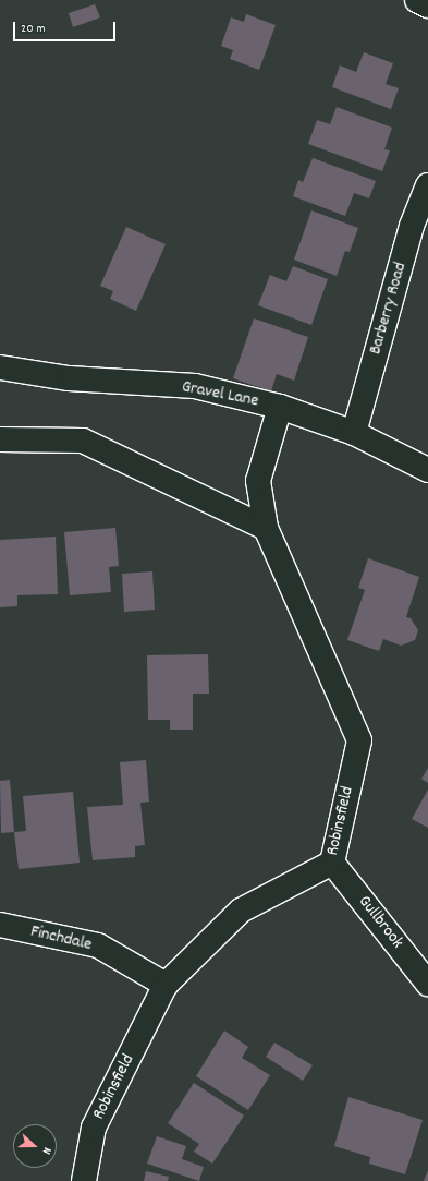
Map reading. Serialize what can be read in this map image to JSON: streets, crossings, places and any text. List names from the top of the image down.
{
  "streets": {
    "street": [
      "Barberry Road",
      "Gravel Lane",
      "Robinsfield",
      "Gullbrook",
      "Finchdale"
    ]
  },
  "crossings": [
    ["Barberry Road", "Gravel Lane"],
    ["Gravel Lane", "Robinsfield"],
    ["Robinsfield", "Gullbrook"],
    ["Robinsfield", "Finchdale"]
  ],
  "scale_bar": "20 m",
  "north": "right"
}
